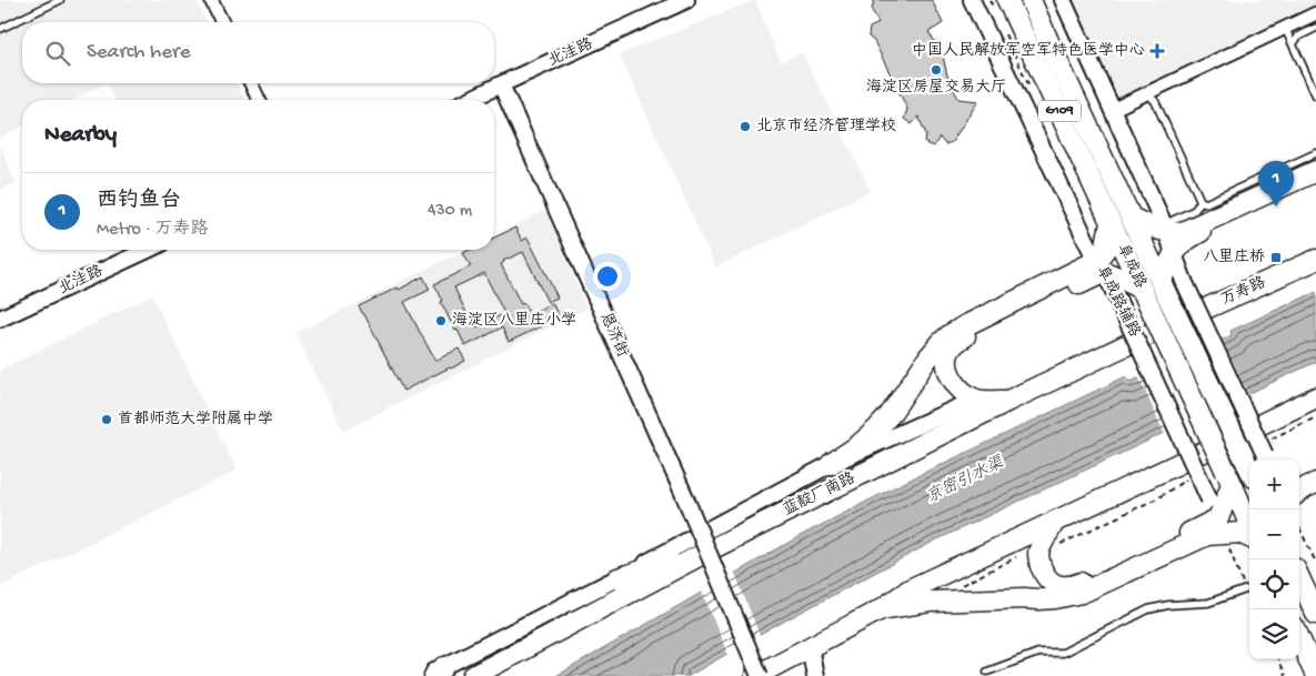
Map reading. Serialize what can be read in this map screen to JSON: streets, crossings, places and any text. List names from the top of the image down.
{
  "streets": {
    "highway": [
      "G109",
      "阜成路",
      "万寿路",
      "蓝靛厂南路"
    ],
    "street": ["北洼路", "阜成路辅路", "恩济街"]
  },
  "crossings": [
    ["北洼路", "恩济街"],
    ["万寿路", "蓝靛厂南路"]
  ],
  "water": ["京密引水渠"],
  "places": {
    "health": ["中国人民解放军空军特色医学中心"],
    "other": [
      "海淀区房屋交易大厅",
      "北京市经济管理学校",
      "海淀区八里庄小学",
      "首都师范大学附属中学"
    ],
    "transit": ["八里庄桥"]
  },
  "page": {
    "search": "Search here",
    "heading": "Nearby",
    "pins": "1",
    "list": [
      {
        "mark": "1",
        "name": "西钓鱼台",
        "note": "Metro · 万寿路",
        "value": "430 m"
      }
    ],
    "map_buttons": ["+", "−"]
  }
}
